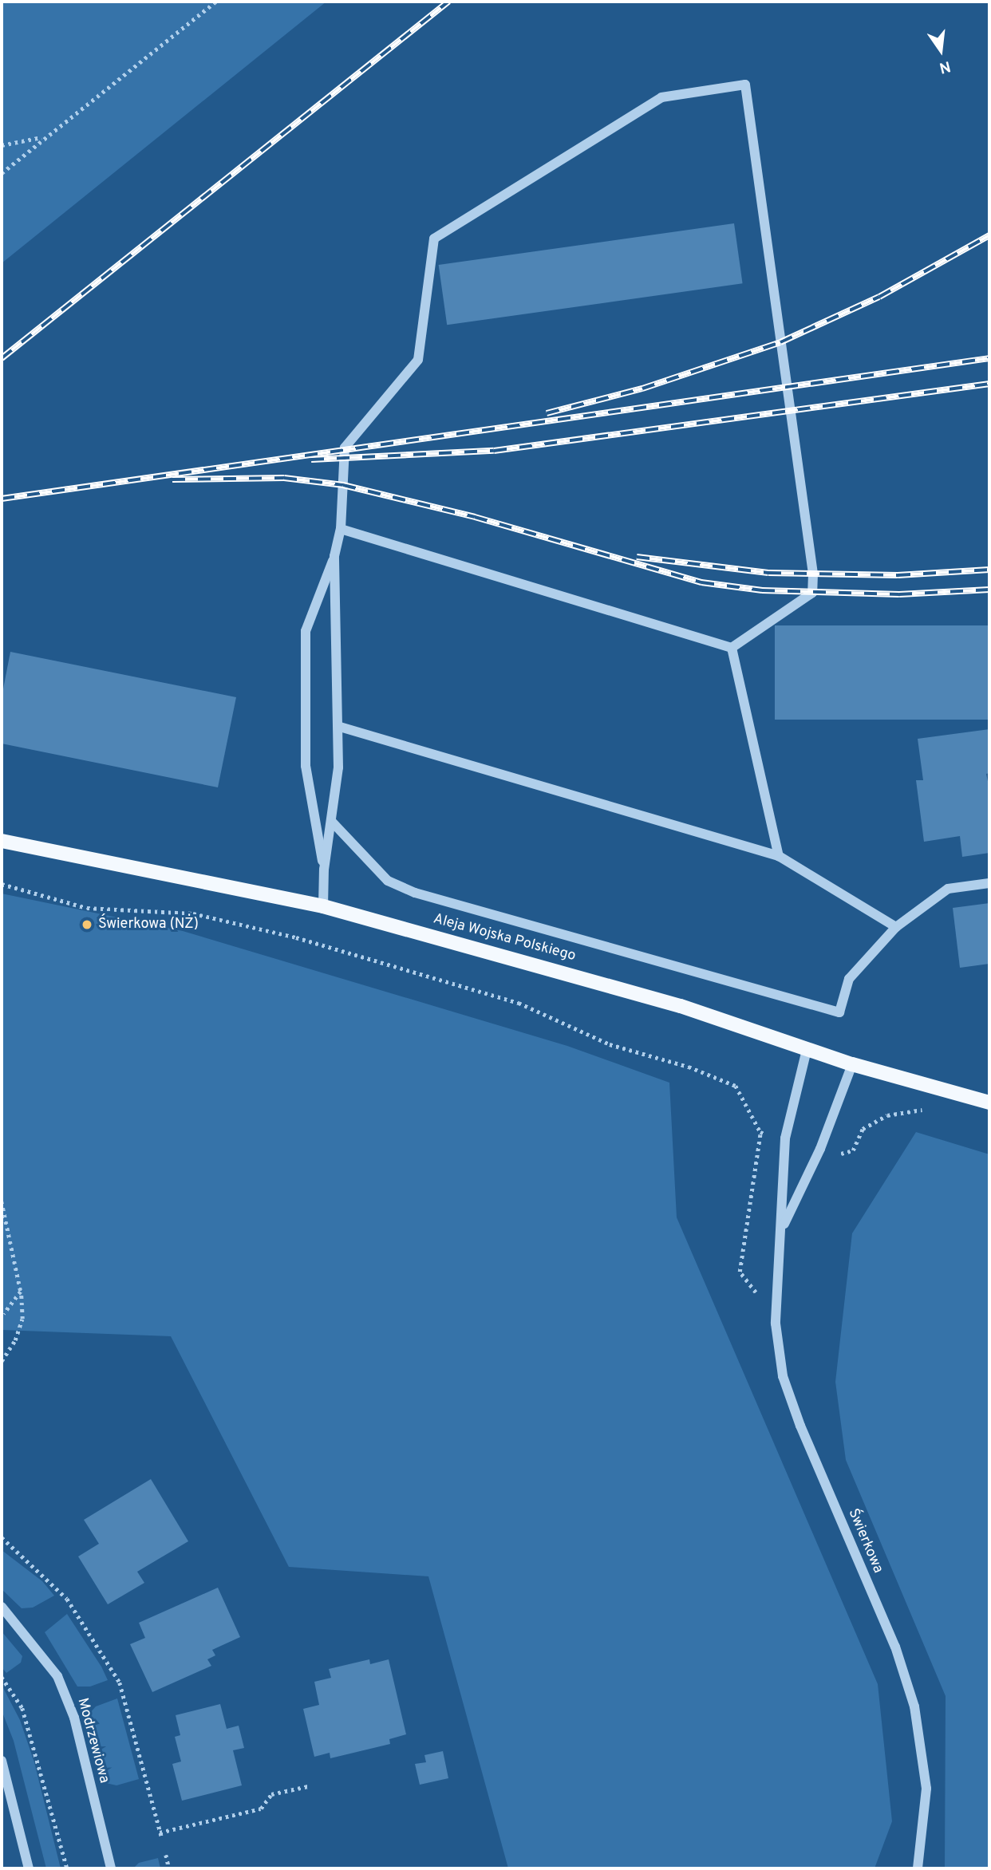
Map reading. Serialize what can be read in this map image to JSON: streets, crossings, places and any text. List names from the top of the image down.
{
  "streets": {
    "main road": ["Aleja Wojska Polskiego"],
    "street": ["Świerkowa", "Modrzewiowa"]
  },
  "places": ["Świerkowa (NŻ)"],
  "north": "bottom"
}
